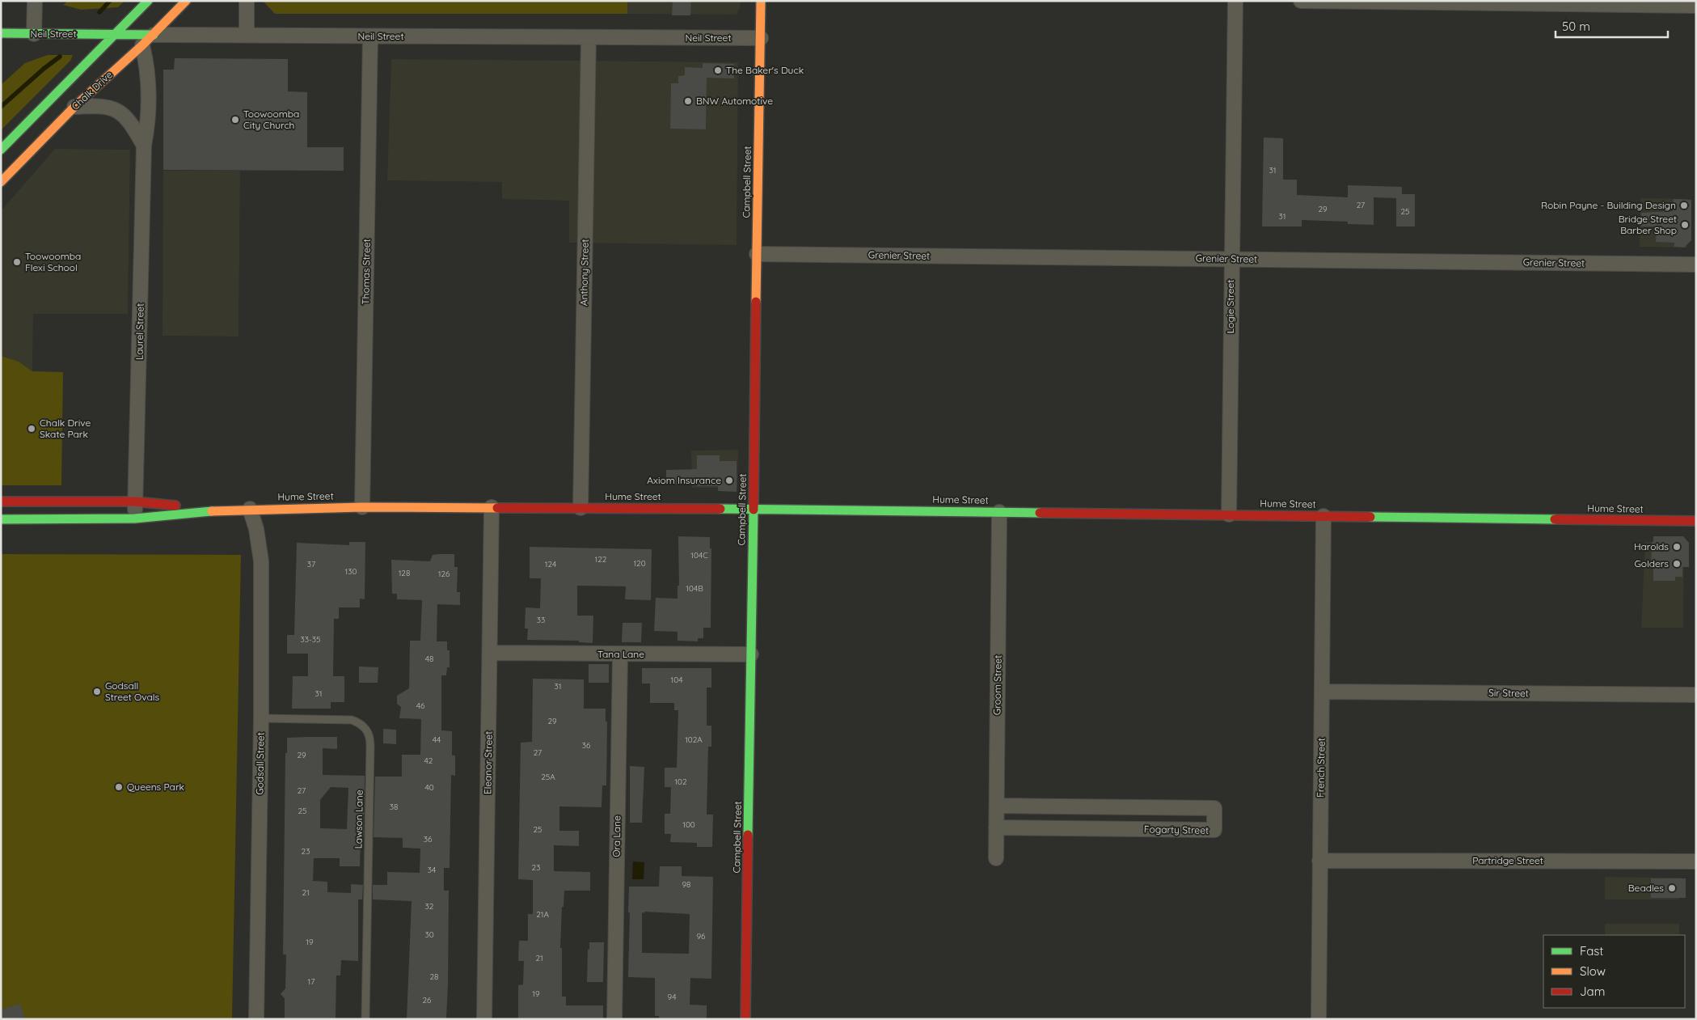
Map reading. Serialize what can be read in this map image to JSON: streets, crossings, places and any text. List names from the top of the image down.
{
  "streets": {
    "main road": [
      "Neil Street",
      "Chalk Drive",
      "Campbell Street",
      "Hume Street"
    ],
    "street": [
      "Grenier Street",
      "Thomas Street",
      "Anthony Street",
      "Logie Street",
      "Laurel Street",
      "Tana Lane",
      "Groom Street",
      "Sir Street",
      "Eleanor Street",
      "Godsall Street",
      "French Street",
      "Fogarty Street",
      "Ora Lane",
      "Partridge Street"
    ],
    "lane": ["Lawson Lane"]
  },
  "crossings": [
    ["Neil Street", "Chalk Drive"],
    ["Neil Street", "Campbell Street"],
    ["Neil Street", "Thomas Street"],
    ["Neil Street", "Anthony Street"],
    ["Chalk Drive", "Laurel Street"],
    ["Campbell Street", "Grenier Street"],
    ["Campbell Street", "Hume Street"],
    ["Campbell Street", "Tana Lane"],
    ["Grenier Street", "Logie Street"],
    ["Thomas Street", "Hume Street"],
    ["Anthony Street", "Hume Street"],
    ["Logie Street", "Hume Street"],
    ["Laurel Street", "Hume Street"],
    ["Hume Street", "Groom Street"],
    ["Hume Street", "Eleanor Street"],
    ["Hume Street", "Godsall Street"],
    ["Hume Street", "French Street"],
    ["Tana Lane", "Eleanor Street"],
    ["Tana Lane", "Ora Lane"],
    ["Groom Street", "Fogarty Street"],
    ["Sir Street", "French Street"],
    ["Godsall Street", "Lawson Lane"],
    ["French Street", "Partridge Street"]
  ],
  "places": [
    "The Baker's Duck",
    "BNW Automotive",
    "Toowoomba City Church",
    "Robin Payne - Building Design",
    "Bridge Street Barber Shop",
    "Toowoomba Flexi School",
    "Chalk Drive Skate Park",
    "Axiom Insurance",
    "Harolds",
    "Golders",
    "Godsall Street Ovals",
    "Queens Park",
    "Beadles"
  ],
  "house_numbers": [
    "31",
    "27",
    "29",
    "25",
    "31",
    "104C",
    "122",
    "120",
    "37",
    "124",
    "130",
    "128",
    "126",
    "104B",
    "33",
    "33-35",
    "48",
    "104",
    "31",
    "31",
    "46",
    "29",
    "44",
    "102A",
    "36",
    "27",
    "29",
    "42",
    "25A",
    "102",
    "40",
    "27",
    "38",
    "25",
    "100",
    "25",
    "36",
    "23",
    "23",
    "34",
    "98",
    "21",
    "32",
    "21A",
    "30",
    "96",
    "19",
    "21",
    "28",
    "17",
    "19",
    "94",
    "26"
  ],
  "legend": ["Fast", "Slow", "Jam"],
  "scale_bar": "50 m"
}
